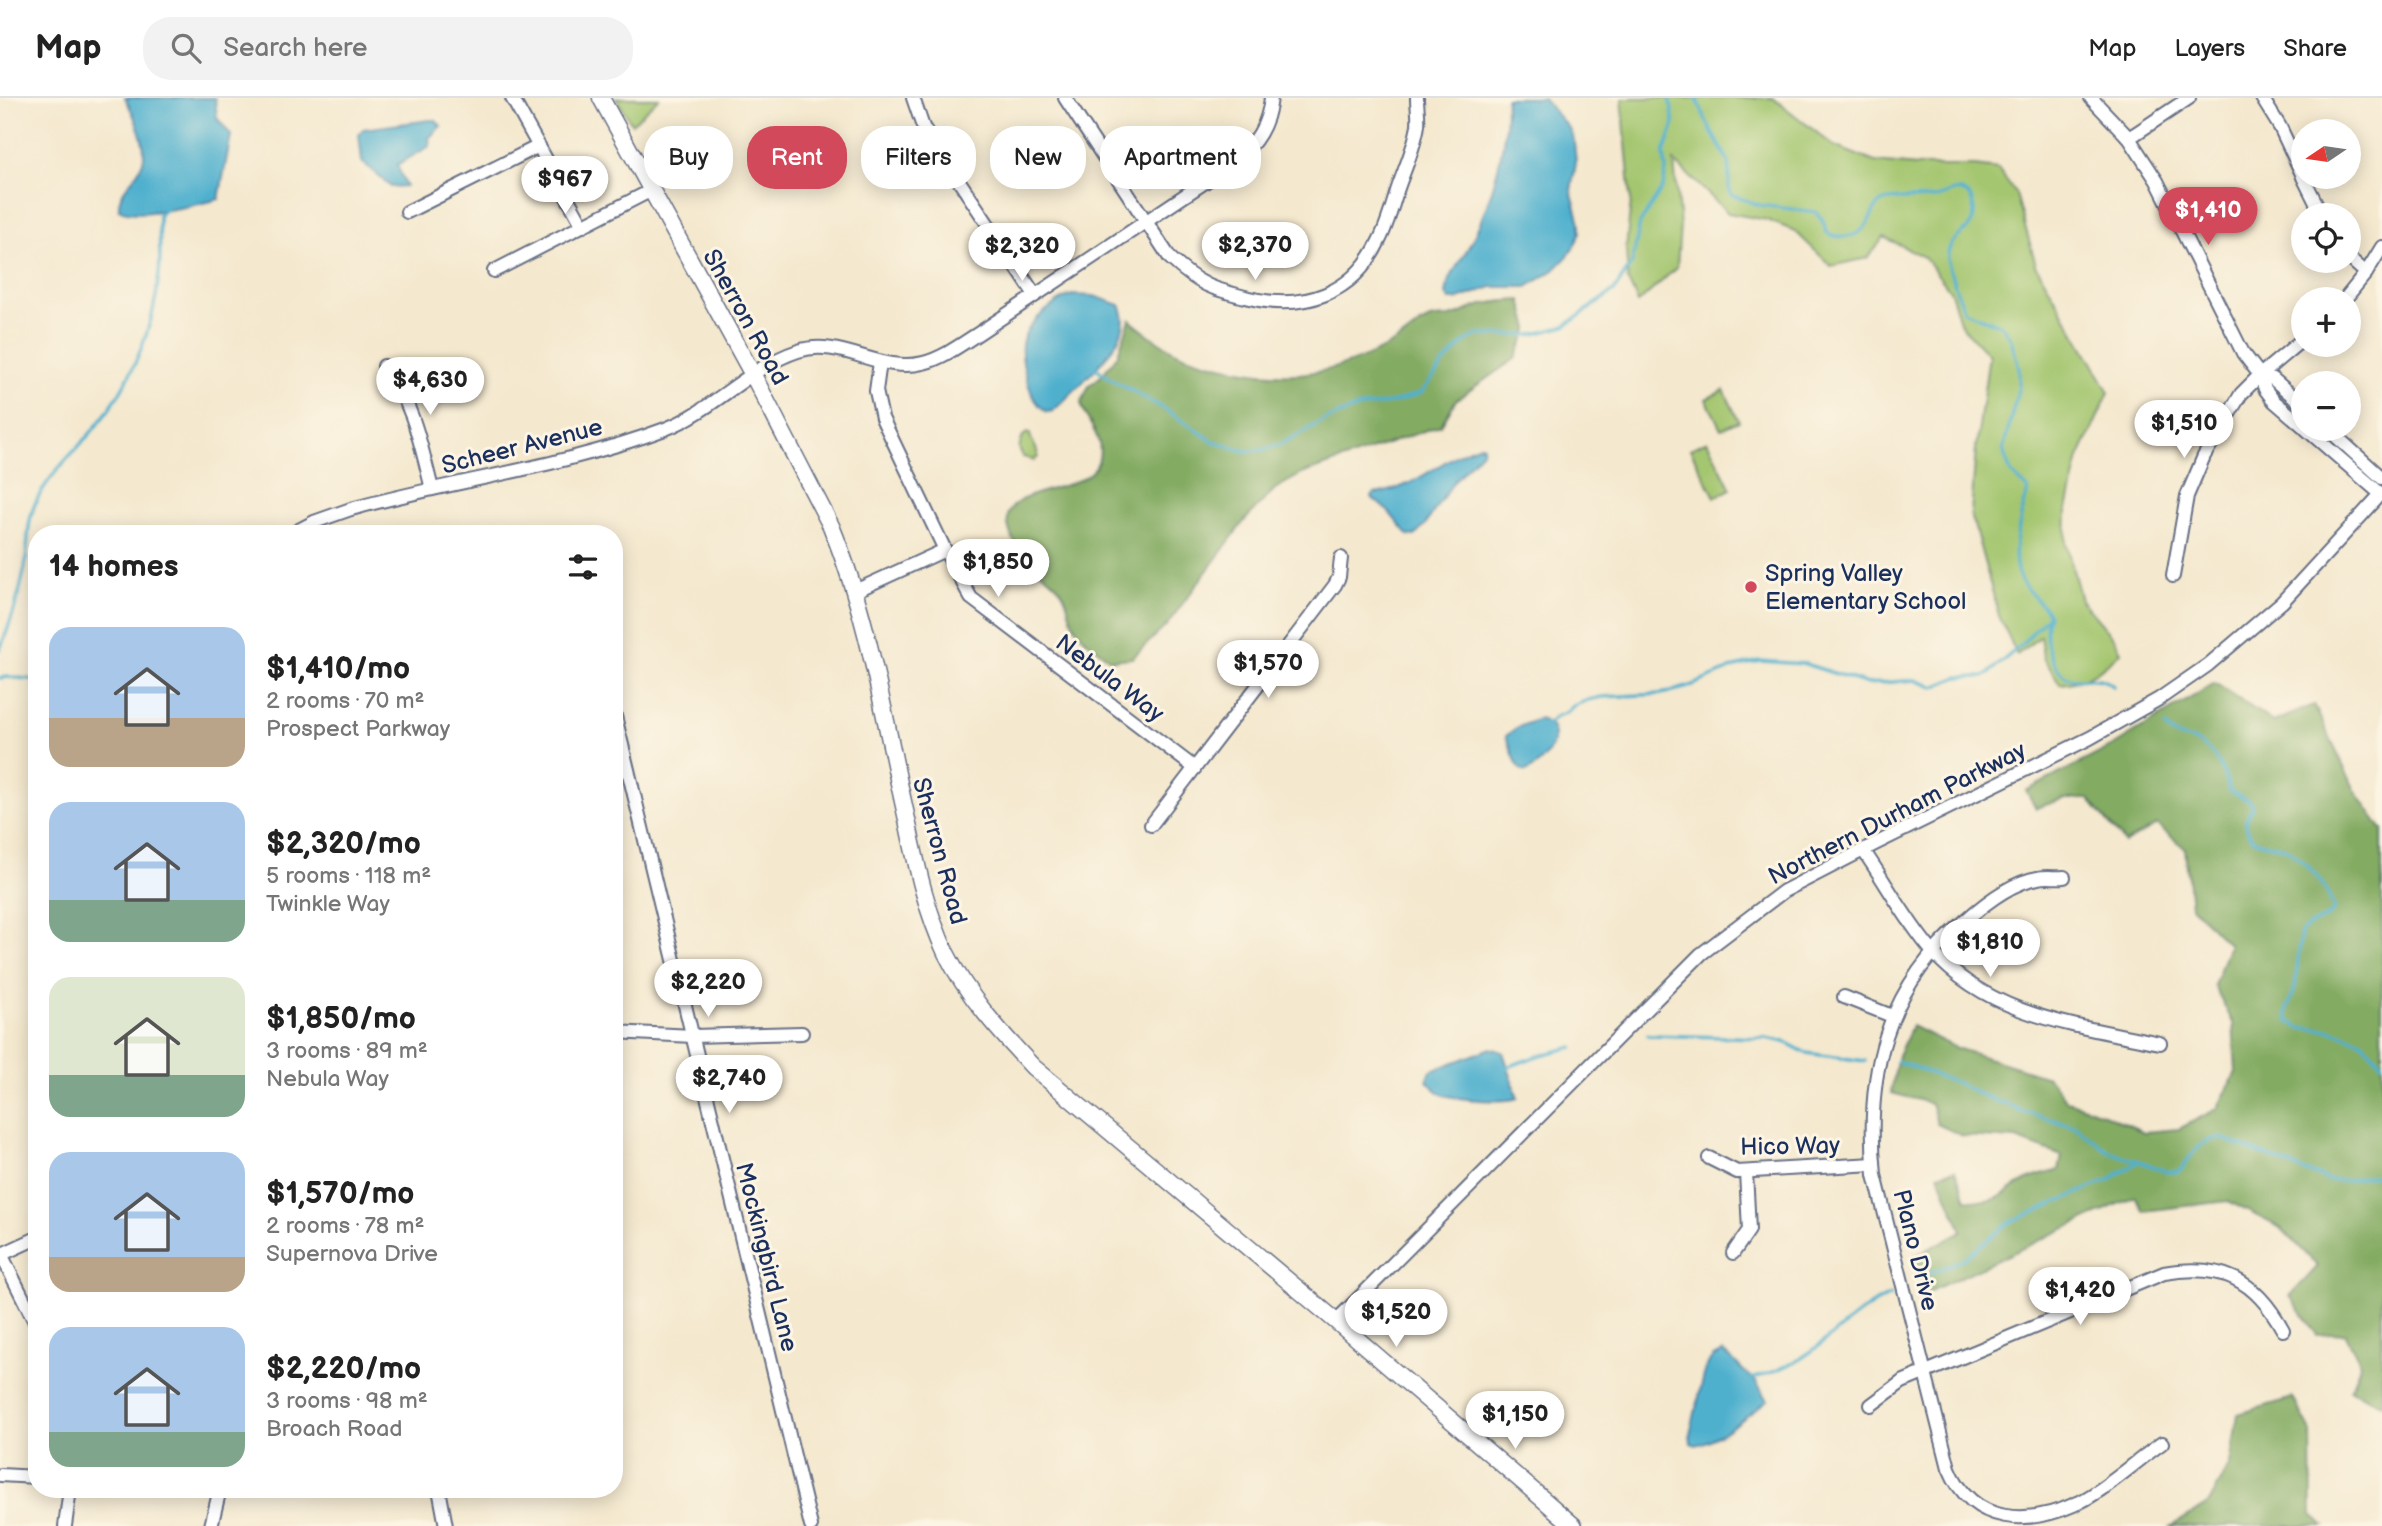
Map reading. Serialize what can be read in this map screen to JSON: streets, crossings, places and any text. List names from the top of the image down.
{
  "streets": {
    "main road": ["Sherron Road"],
    "street": [
      "Scheer Avenue",
      "Nebula Way",
      "Northern Durham Parkway",
      "Hico Way",
      "Plano Drive",
      "Mockingbird Lane"
    ]
  },
  "crossings": [
    ["Sherron Road", "Scheer Avenue"],
    ["Sherron Road", "Northern Durham Parkway"],
    ["Scheer Avenue", "Nebula Way"],
    ["Hico Way", "Plano Drive"]
  ],
  "places": ["Spring Valley Elementary School"],
  "north": "left",
  "page": {
    "header": "Map",
    "search": "Search here",
    "nav": ["Map", "Layers", "Share"],
    "map_buttons": ["+", "−"],
    "chip": [
      "Buy",
      "Rent",
      "Filters",
      "New",
      "Apartment"
    ],
    "price": [
      "$967",
      "$1,410",
      "$2,370",
      "$2,320",
      "$4,630",
      "$1,510",
      "$1,850",
      "$1,570",
      "$1,810",
      "$2,220",
      "$2,740",
      "$1,420",
      "$1,520",
      "$1,150"
    ],
    "heading": "14 homes",
    "list": [
      {
        "name": "$1,410/mo",
        "note": "2 rooms · 70 m² · Prospect Parkway"
      },
      {
        "name": "$2,320/mo",
        "note": "5 rooms · 118 m² · Twinkle Way"
      },
      {
        "name": "$1,850/mo",
        "note": "3 rooms · 89 m² · Nebula Way"
      },
      {
        "name": "$1,570/mo",
        "note": "2 rooms · 78 m² · Supernova Drive"
      },
      {
        "name": "$2,220/mo",
        "note": "3 rooms · 98 m² · Broach Road"
      }
    ]
  }
}
